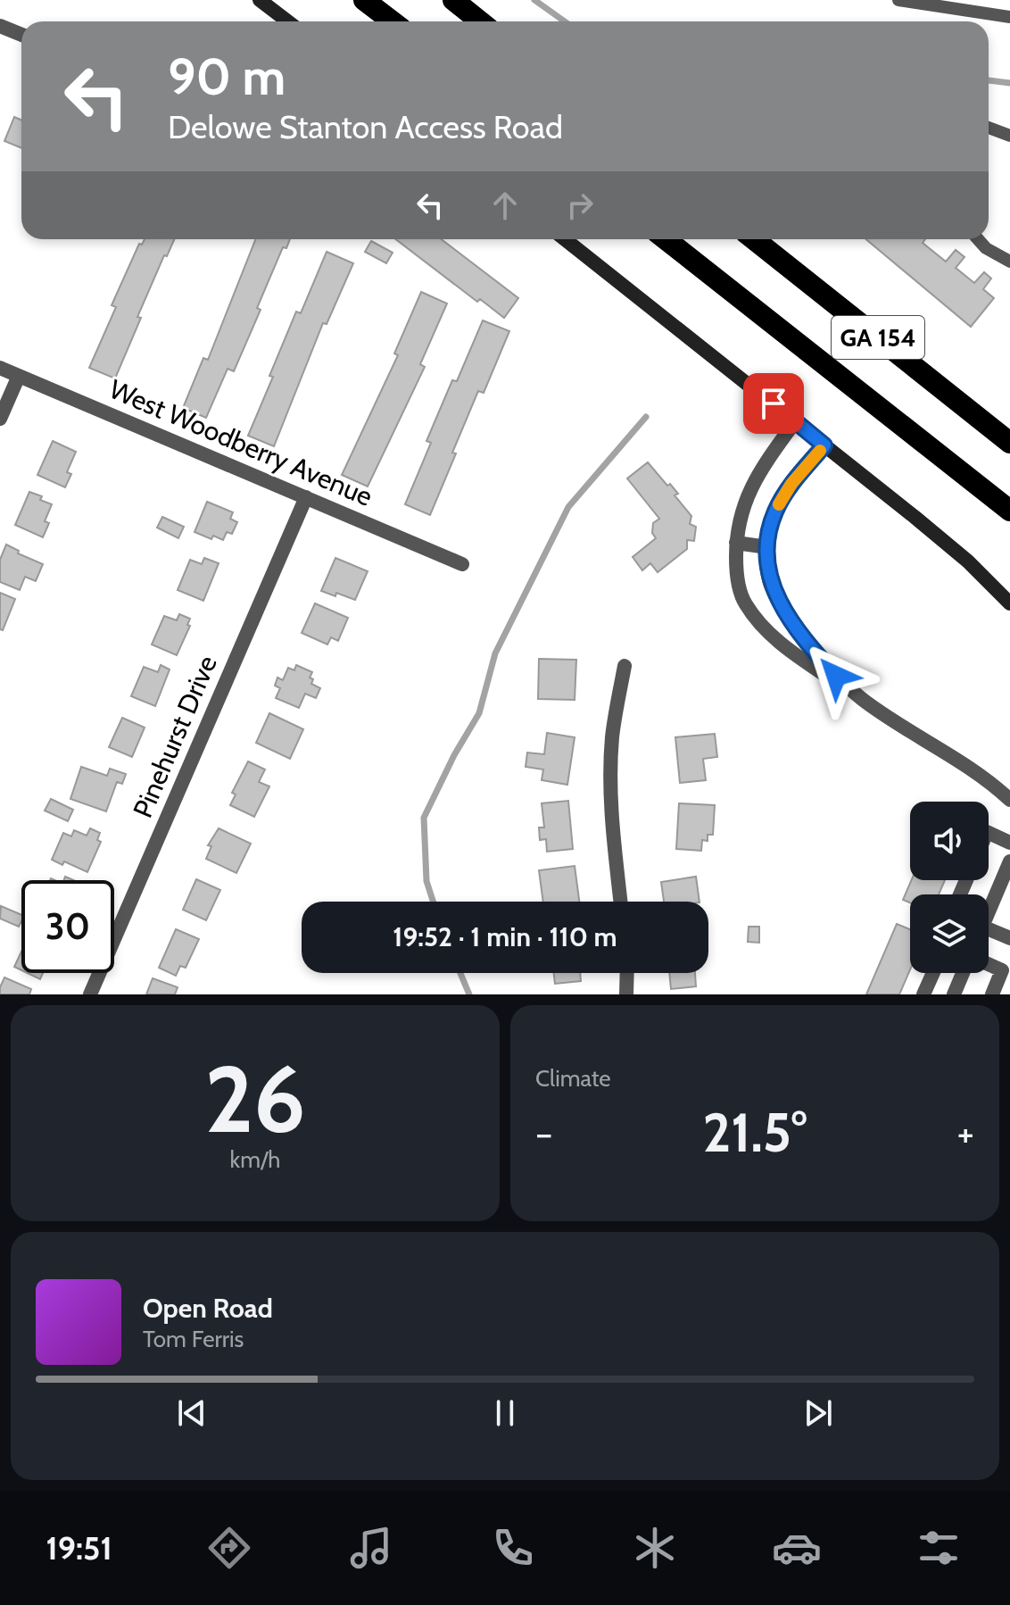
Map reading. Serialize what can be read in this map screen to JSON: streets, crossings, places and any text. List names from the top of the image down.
{
  "streets": {
    "highway": ["GA 154"],
    "street": ["West Woodberry Avenue", "Pinehurst Drive"]
  },
  "crossings": [
    ["West Woodberry Avenue", "Pinehurst Drive"]
  ],
  "page": {
    "turn": ["90 m", "Delowe Stanton Access Road"],
    "limit": "30",
    "trip": "19:52 · 1 min · 110 m",
    "tile": [
      ["26", "km/h"],
      "Climate"
    ],
    "heat": ["−", "21.5°", "+"],
    "song": ["Open Road", "Tom Ferris"],
    "tabs": "19:51"
  }
}
